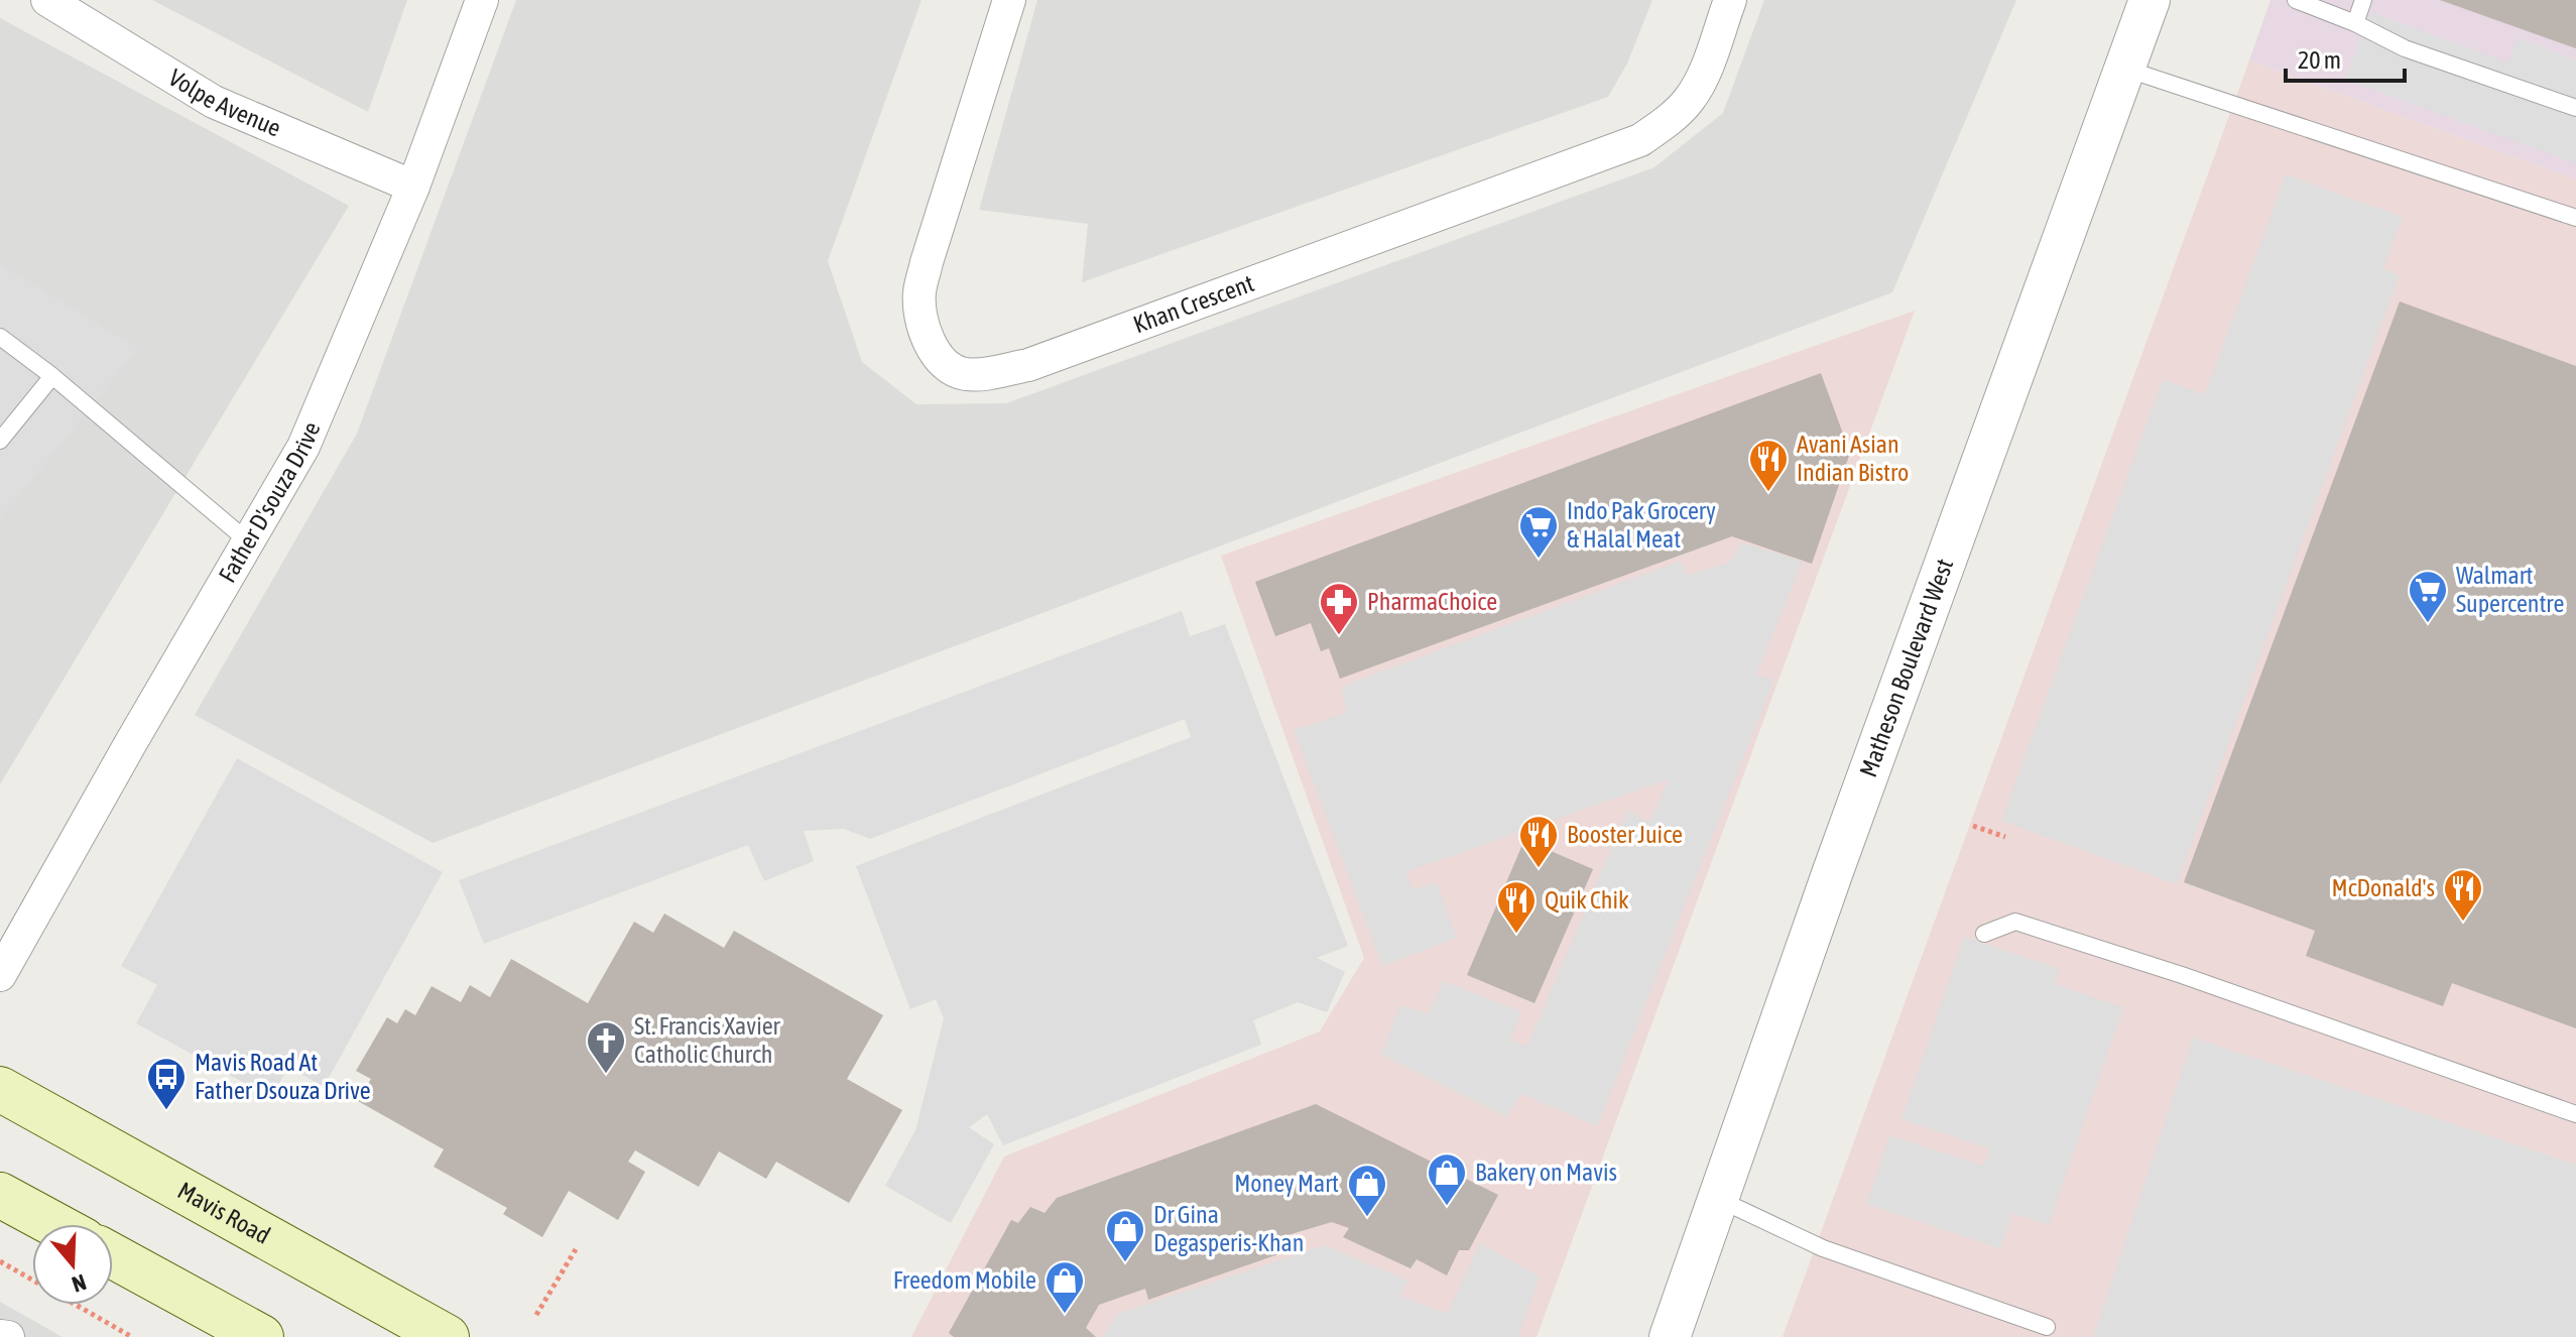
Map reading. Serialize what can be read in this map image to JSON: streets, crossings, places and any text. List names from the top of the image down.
{
  "streets": {
    "main road": ["Mavis Road"],
    "street": [
      "Volpe Avenue",
      "Khan Crescent",
      "Father D'souza Drive",
      "Matheson Boulevard West"
    ]
  },
  "crossings": [
    ["Volpe Avenue", "Father D'souza Drive"]
  ],
  "places": {
    "restaurant": [
      "Avani Asian Indian Bistro",
      "Booster Juice",
      "McDonald's",
      "Quik Chik"
    ],
    "supermarket": ["Indo Pak Grocery & Halal Meat", "Walmart Supercentre"],
    "pharmacy": ["PharmaChoice"],
    "church": ["St. Francis Xavier Catholic Church"],
    "bus stop": ["Mavis Road At Father Dsouza Drive"],
    "shop": [
      "Bakery on Mavis",
      "Money Mart",
      "Dr Gina Degasperis-Khan",
      "Freedom Mobile"
    ]
  },
  "scale_bar": "20 m",
  "north": "bottom"
}
